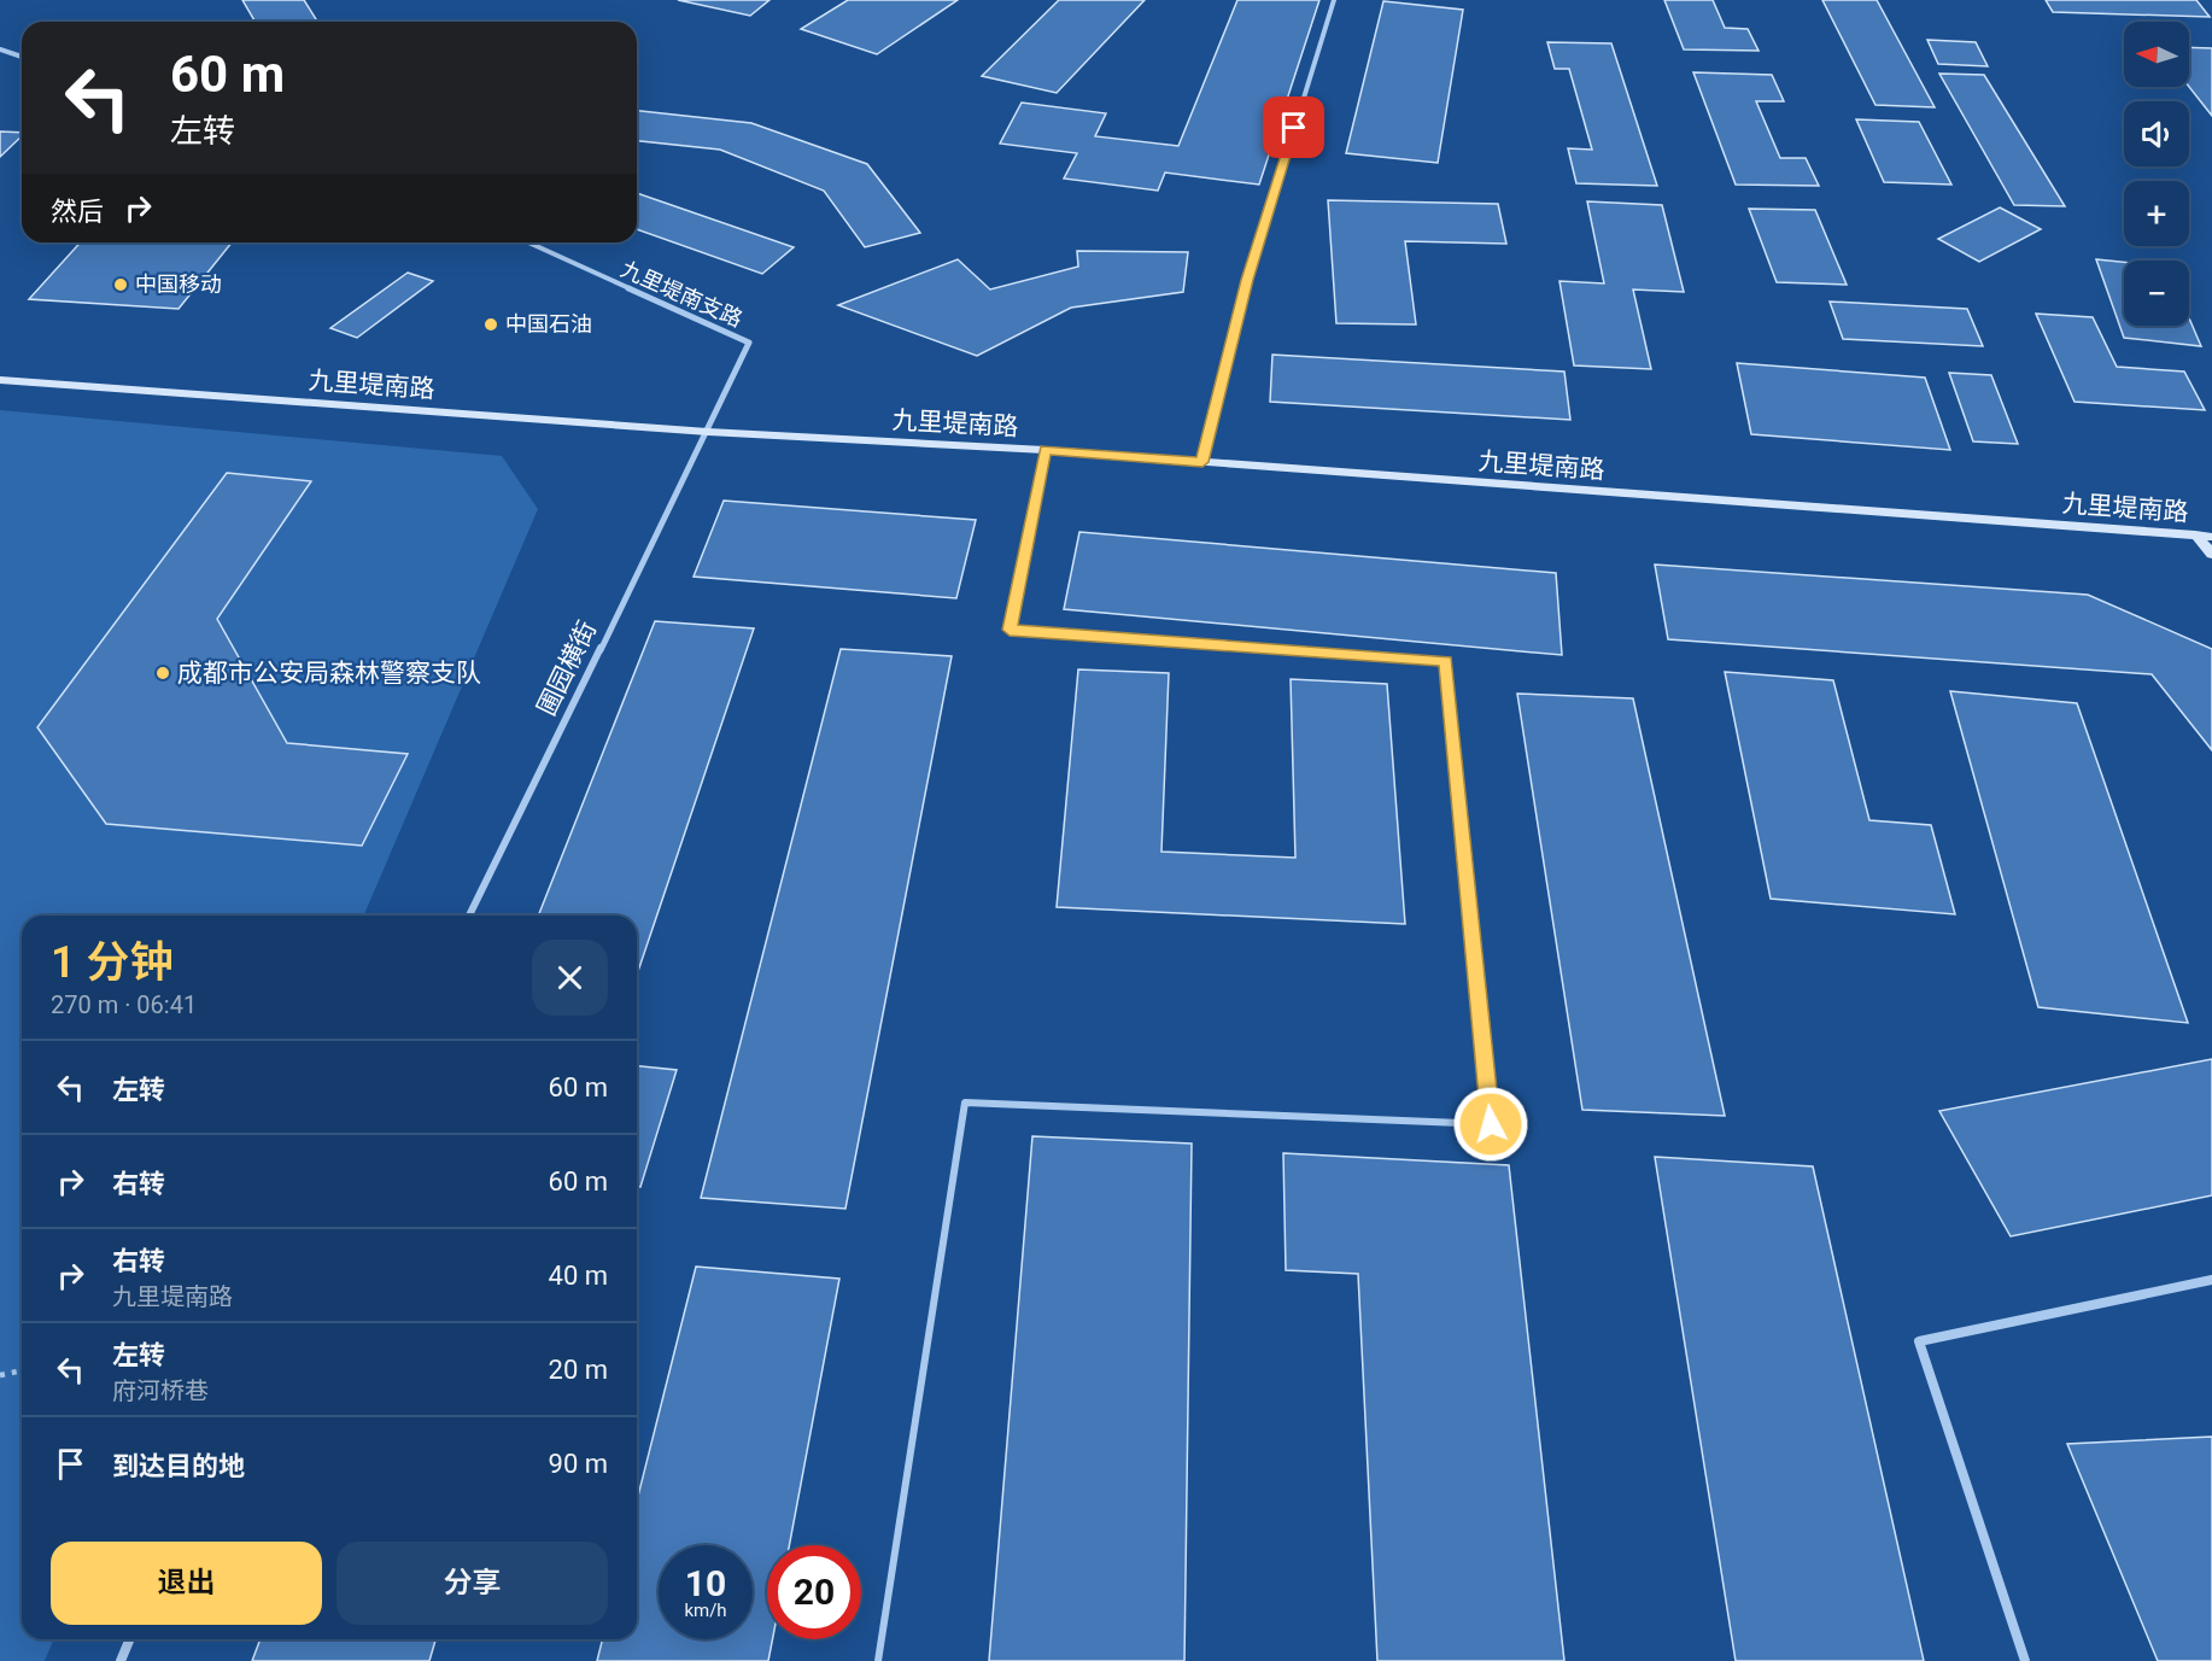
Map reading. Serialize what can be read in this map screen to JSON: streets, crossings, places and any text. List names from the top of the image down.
{
  "streets": {
    "street": ["九里堤南支路", "九里堤南路", "圃园横街"]
  },
  "crossings": [
    ["九里堤南支路", "九里堤南路"],
    ["九里堤南支路", "圃园横街"],
    ["九里堤南路", "圃园横街"]
  ],
  "places": ["中国移动", "中国石油", "成都市公安局森林警察支队"],
  "north": "left",
  "page": {
    "map_buttons": ["+", "−"],
    "turn": ["60 m", "左转"],
    "then": "然后",
    "heading": ["1 分钟", "270 m · 06:41"],
    "list": [
      {
        "name": "左转",
        "value": "60 m"
      },
      {
        "name": "右转",
        "value": "60 m"
      },
      {
        "name": "右转",
        "note": "九里堤南路",
        "value": "40 m"
      },
      {
        "name": "左转",
        "note": "府河桥巷",
        "value": "20 m"
      },
      {
        "name": "到达目的地",
        "value": "90 m"
      }
    ],
    "buttons": ["退出", "分享"],
    "speed": "10 km/h",
    "limit": "20"
  }
}
